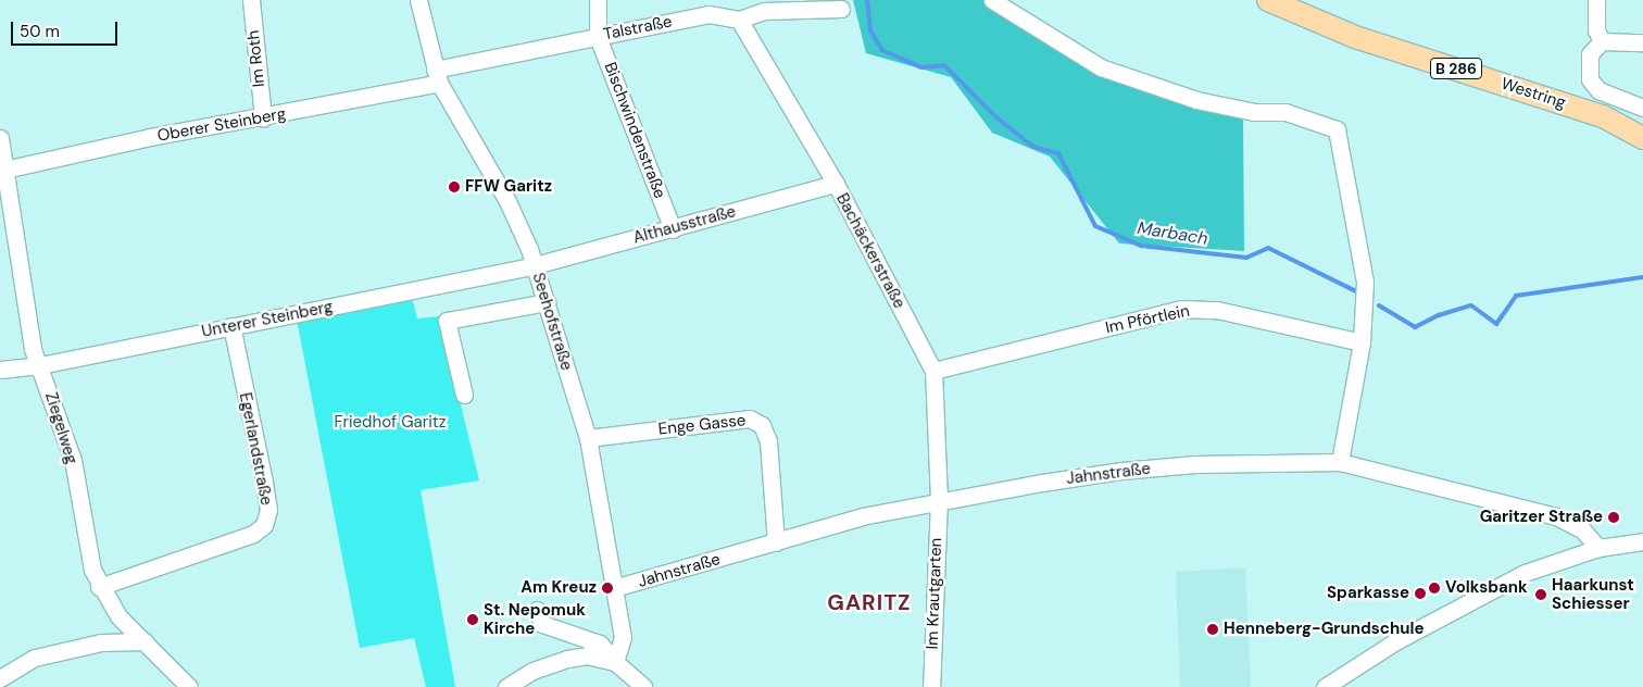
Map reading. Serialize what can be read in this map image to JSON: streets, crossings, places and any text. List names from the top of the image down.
{
  "streets": {
    "main road": ["B 286", "Westring"],
    "street": [
      "Talstraße",
      "Im Roth",
      "Oberer Steinberg",
      "Bischwindenstraße",
      "Althausstraße",
      "Bachäckerstraße",
      "Unterer Steinberg",
      "Im Pförtlein",
      "Seehofstraße",
      "Enge Gasse",
      "Ziegelweg",
      "Egerlandstraße",
      "Jahnstraße",
      "Im Krautgarten"
    ]
  },
  "crossings": [
    ["Talstraße", "Oberer Steinberg"],
    ["Talstraße", "Bischwindenstraße"],
    ["Talstraße", "Bachäckerstraße"],
    ["Talstraße", "Seehofstraße"],
    ["Im Roth", "Oberer Steinberg"],
    ["Oberer Steinberg", "Seehofstraße"],
    ["Oberer Steinberg", "Ziegelweg"],
    ["Bischwindenstraße", "Althausstraße"],
    ["Althausstraße", "Bachäckerstraße"],
    ["Althausstraße", "Unterer Steinberg"],
    ["Althausstraße", "Seehofstraße"],
    ["Bachäckerstraße", "Im Pförtlein"],
    ["Bachäckerstraße", "Jahnstraße"],
    ["Bachäckerstraße", "Im Krautgarten"],
    ["Unterer Steinberg", "Seehofstraße"],
    ["Unterer Steinberg", "Ziegelweg"],
    ["Unterer Steinberg", "Egerlandstraße"],
    ["Seehofstraße", "Enge Gasse"],
    ["Seehofstraße", "Jahnstraße"],
    ["Enge Gasse", "Jahnstraße"],
    ["Ziegelweg", "Egerlandstraße"],
    ["Jahnstraße", "Im Krautgarten"]
  ],
  "districts": ["GARITZ"],
  "water": ["Marbach"],
  "parks": ["Friedhof Garitz"],
  "places": [
    "FFW Garitz",
    "Garitzer Straße",
    "Am Kreuz",
    "Volksbank",
    "Sparkasse",
    "Haarkunst Schiesser",
    "St. Nepomuk Kirche",
    "Henneberg-Grundschule"
  ],
  "scale_bar": "50 m"
}
